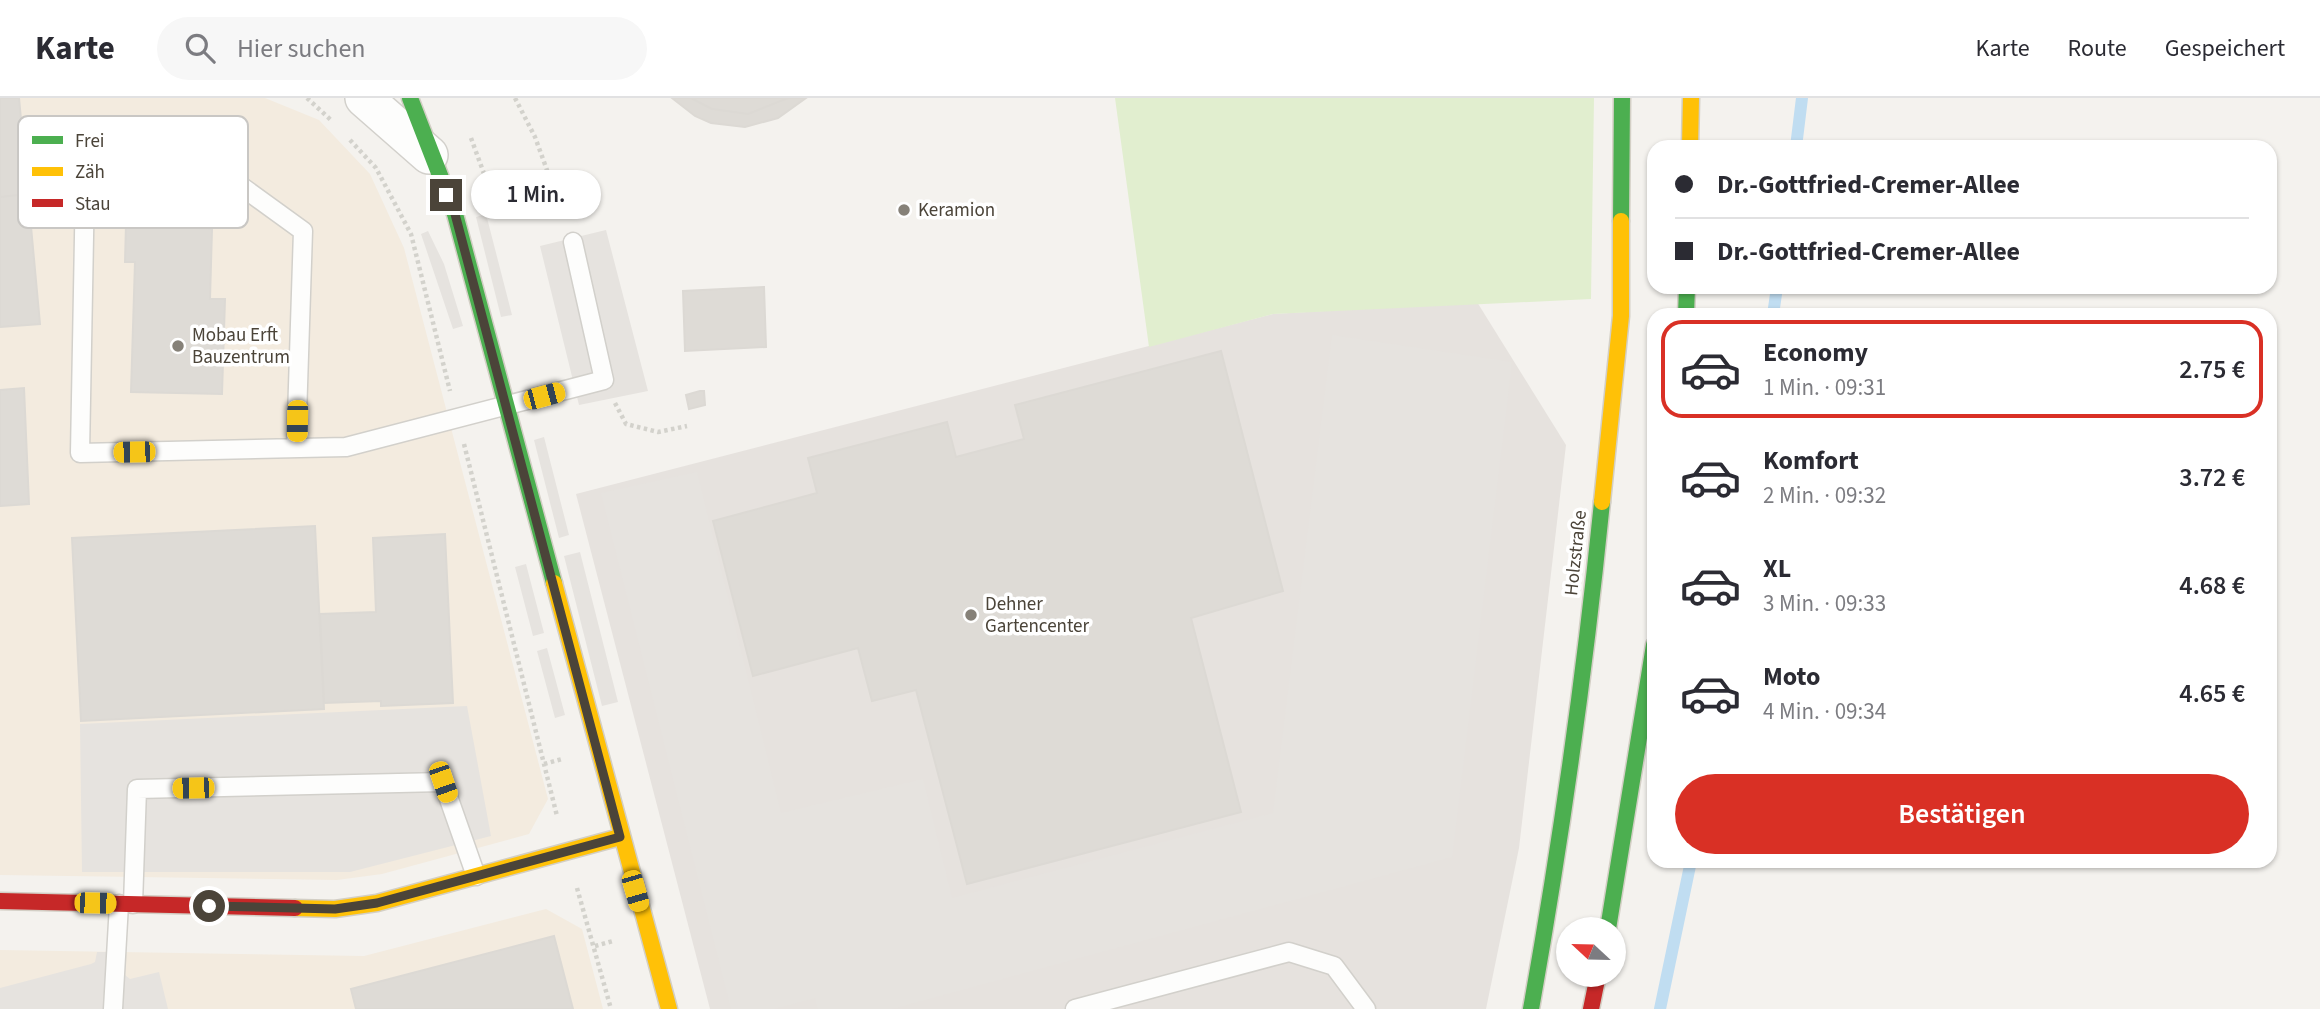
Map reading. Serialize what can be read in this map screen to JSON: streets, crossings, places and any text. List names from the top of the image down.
{
  "streets": {
    "street": ["Holzstraße"]
  },
  "places": ["Keramion", "Mobau Erft Bauzentrum", "Dehner Gartencenter"],
  "legend": ["Frei", "Zäh", "Stau"],
  "north": "left",
  "page": {
    "header": "Karte",
    "search": "Hier suchen",
    "nav": ["Karte", "Route", "Gespeichert"],
    "banner": ["Dr.-Gottfried-Cremer-Allee", "Dr.-Gottfried-Cremer-Allee"],
    "bubble": "1 Min.",
    "list": [
      {
        "name": "Economy",
        "note": "1 Min. · 09:31",
        "value": "2.75 €"
      },
      {
        "name": "Komfort",
        "note": "2 Min. · 09:32",
        "value": "3.72 €"
      },
      {
        "name": "XL",
        "note": "3 Min. · 09:33",
        "value": "4.68 €"
      },
      {
        "name": "Moto",
        "note": "4 Min. · 09:34",
        "value": "4.65 €"
      }
    ],
    "buttons": "Bestätigen"
  }
}
